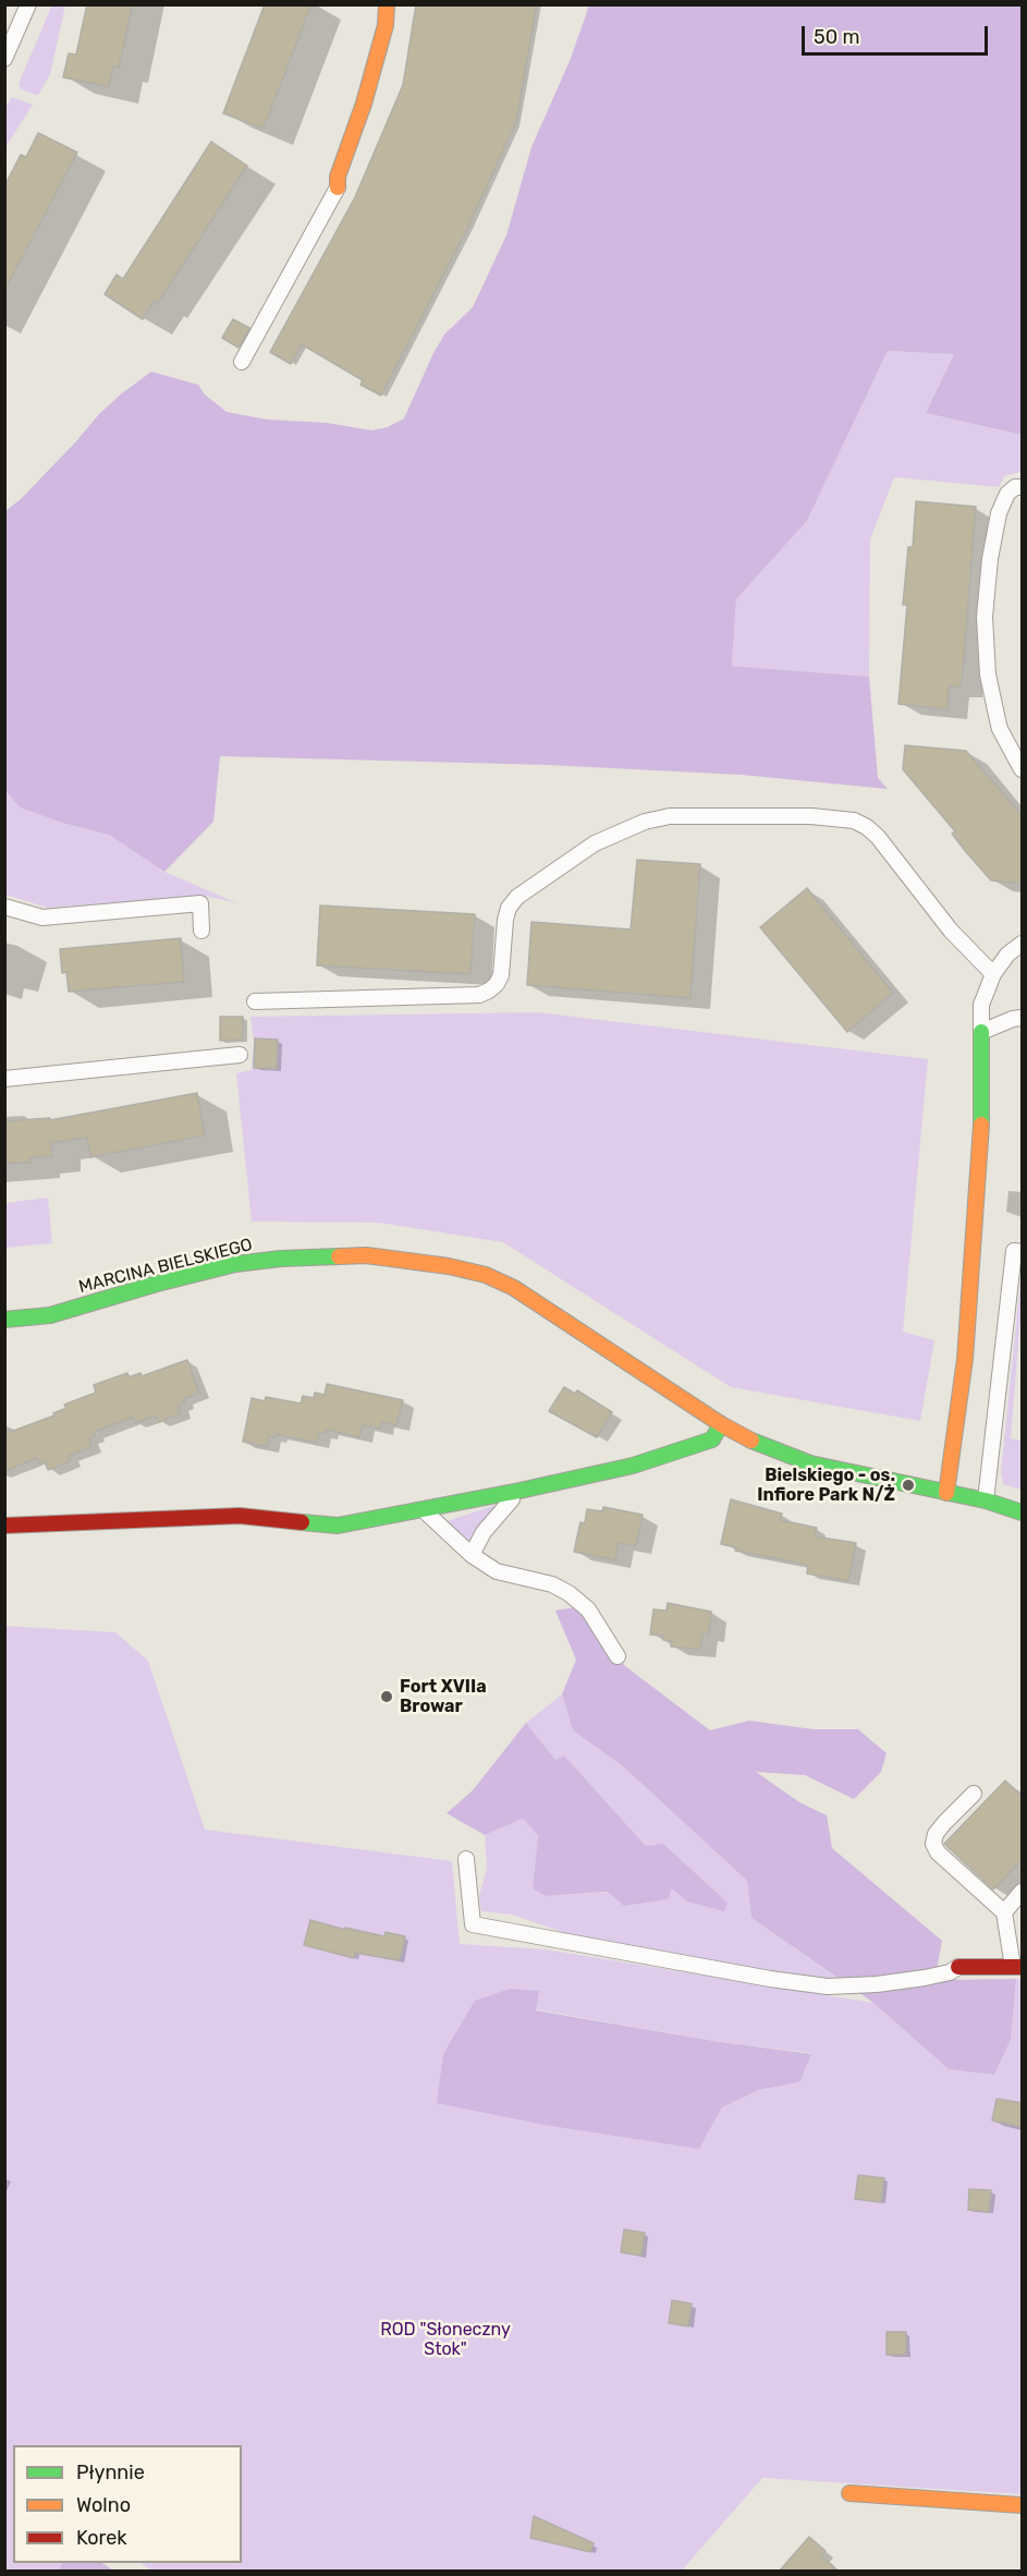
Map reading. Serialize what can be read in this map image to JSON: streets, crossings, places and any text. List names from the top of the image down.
{
  "streets": {
    "street": ["MARCINA BIELSKIEGO"]
  },
  "parks": ["ROD \"Słoneczny Stok\""],
  "places": ["Bielskiego - os. Infiore Park N/Ż", "Fort XVIIa Browar"],
  "legend": ["Płynnie", "Wolno", "Korek"],
  "scale_bar": "50 m"
}
